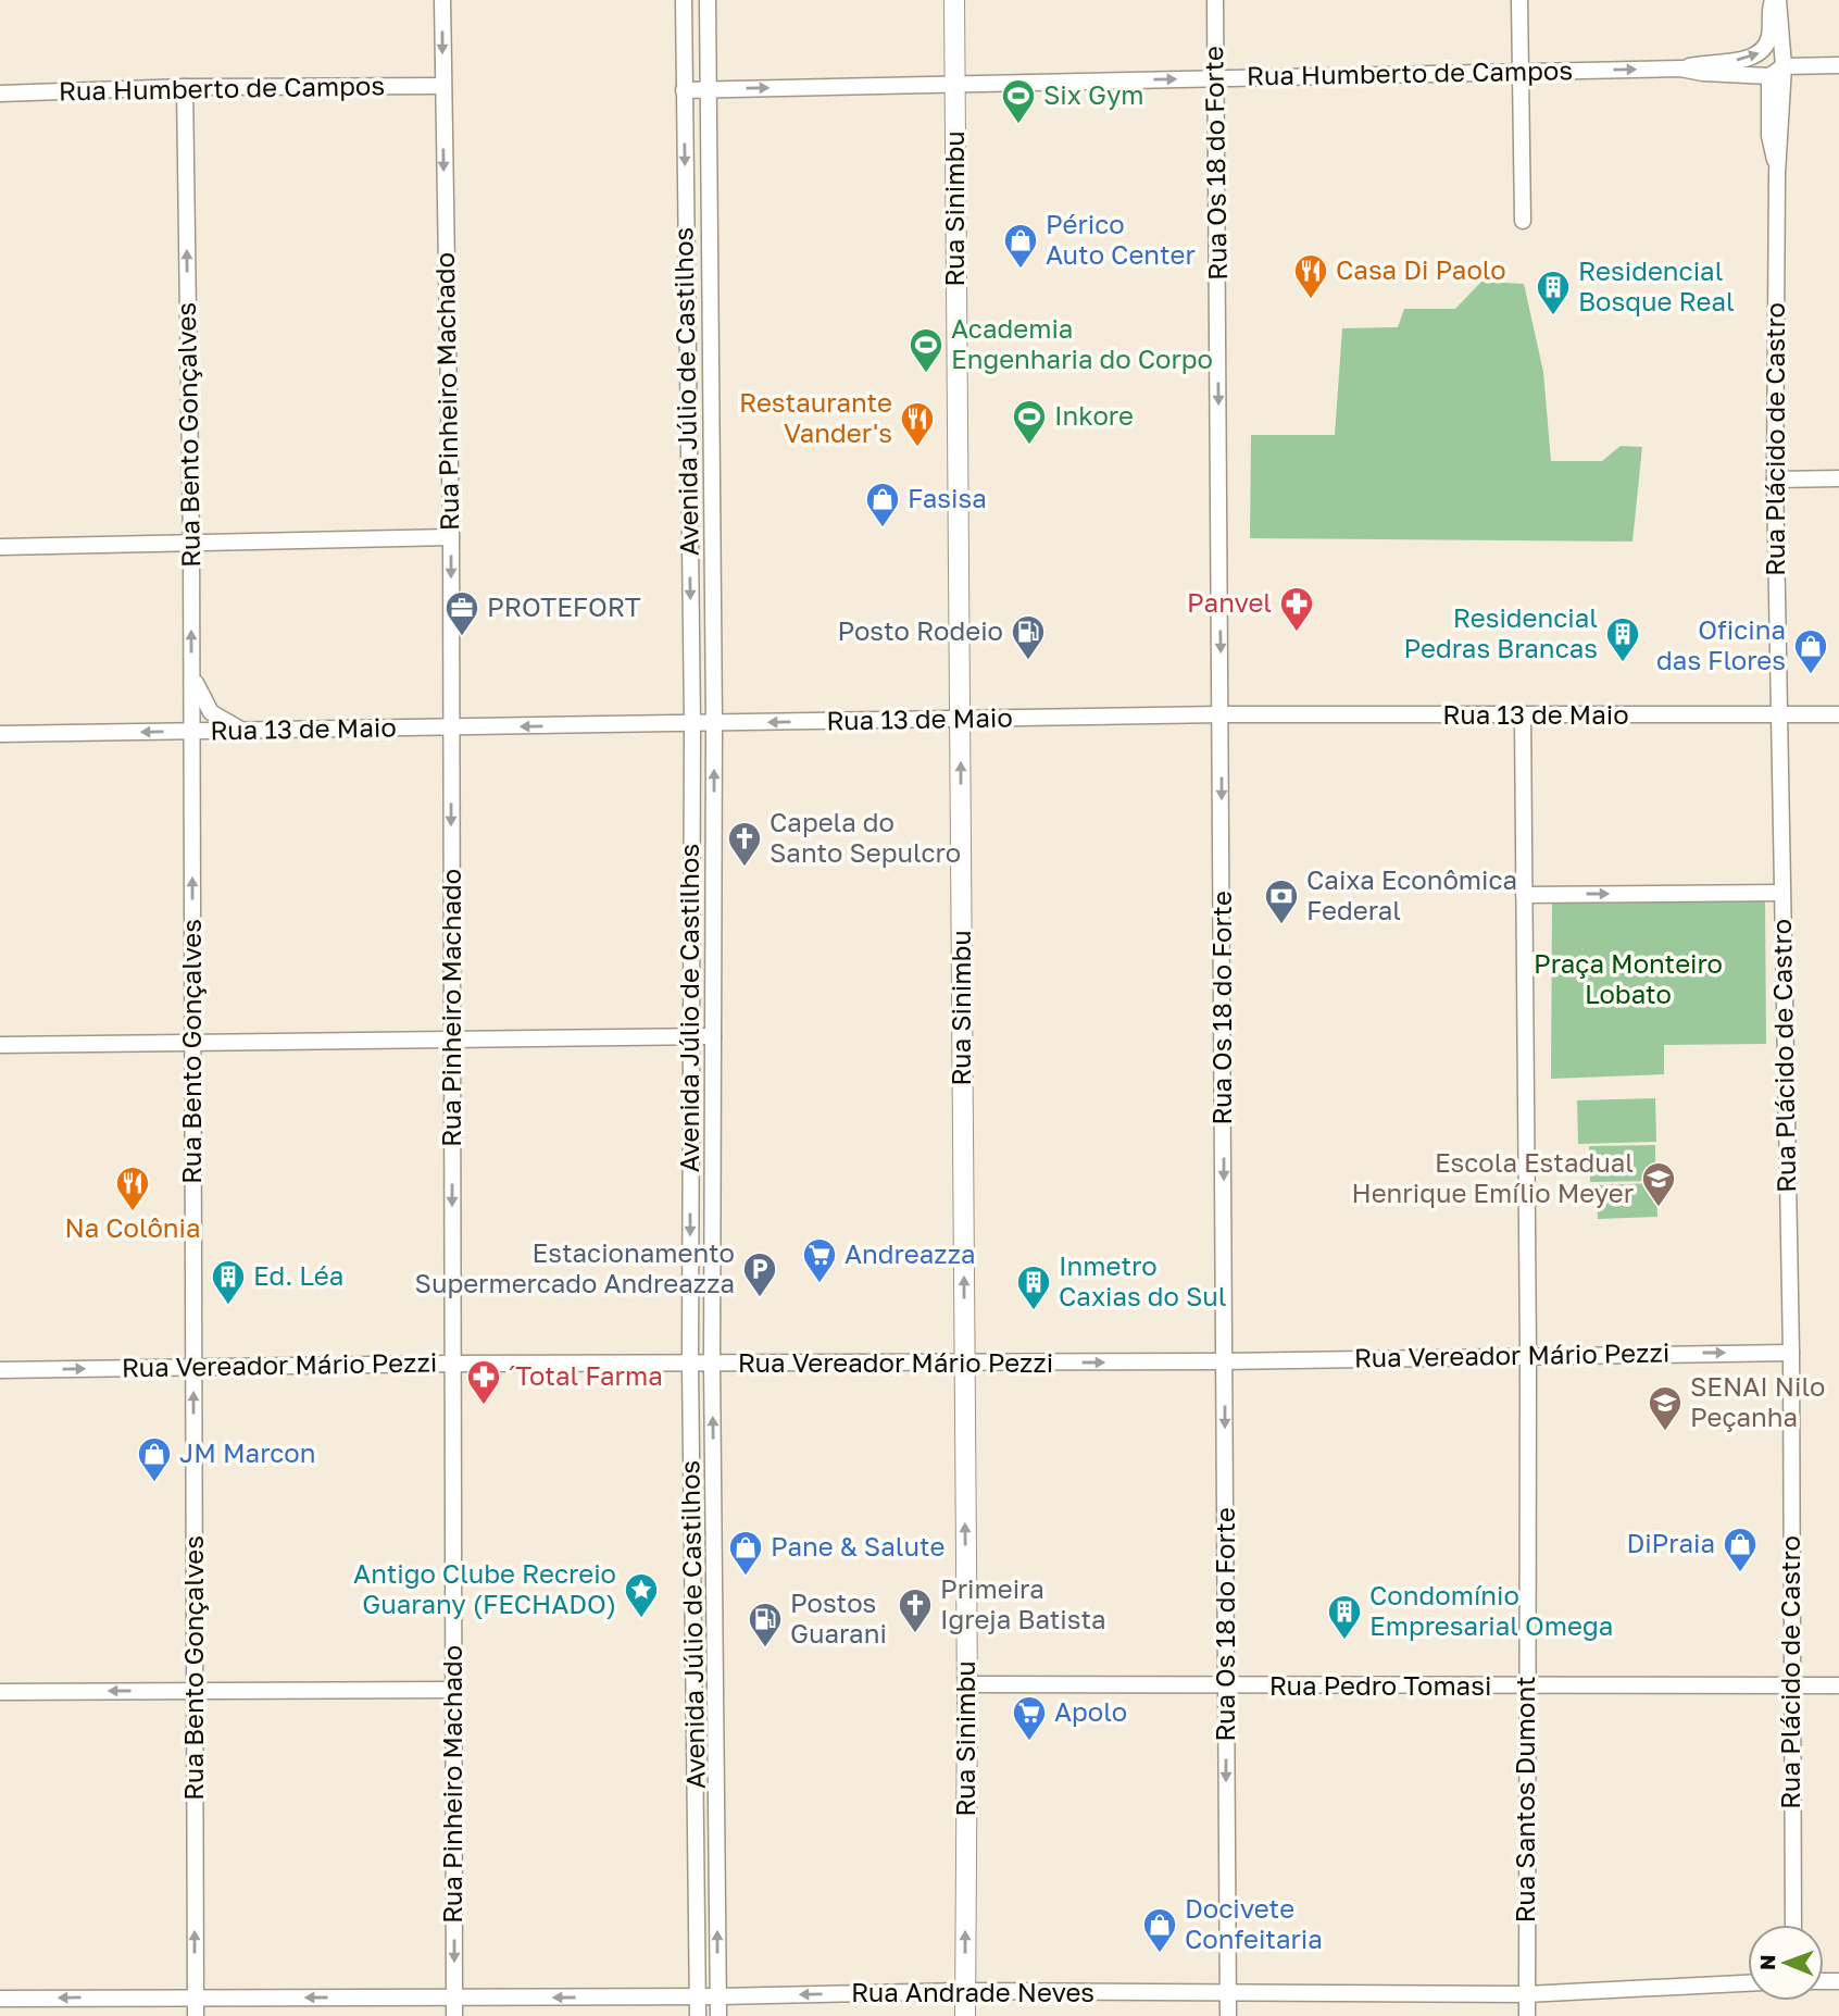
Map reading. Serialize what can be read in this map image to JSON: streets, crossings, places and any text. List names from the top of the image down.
{
  "streets": {
    "main road": ["Rua Sinimbu"],
    "street": [
      "Rua Humberto de Campos",
      "Rua Os 18 do Forte",
      "Rua Pinheiro Machado",
      "Avenida Júlio de Castilhos",
      "Rua Bento Gonçalves",
      "Rua Plácido de Castro",
      "Rua 13 de Maio",
      "Rua Vereador Mário Pezzi",
      "Rua Pedro Tomasi",
      "Rua Santos Dumont",
      "Rua Andrade Neves"
    ]
  },
  "crossings": [
    ["Rua Humberto de Campos", "Rua Os 18 do Forte"],
    ["Rua Humberto de Campos", "Rua Sinimbu"],
    ["Rua Humberto de Campos", "Rua Pinheiro Machado"],
    ["Rua Humberto de Campos", "Avenida Júlio de Castilhos"],
    ["Rua Humberto de Campos", "Rua Bento Gonçalves"],
    ["Rua Humberto de Campos", "Rua Plácido de Castro"],
    ["Rua Os 18 do Forte", "Rua 13 de Maio"],
    ["Rua Os 18 do Forte", "Rua Vereador Mário Pezzi"],
    ["Rua Os 18 do Forte", "Rua Pedro Tomasi"],
    ["Rua Os 18 do Forte", "Rua Andrade Neves"],
    ["Rua Sinimbu", "Rua 13 de Maio"],
    ["Rua Sinimbu", "Rua Vereador Mário Pezzi"],
    ["Rua Sinimbu", "Rua Pedro Tomasi"],
    ["Rua Sinimbu", "Rua Andrade Neves"],
    ["Rua Pinheiro Machado", "Rua 13 de Maio"],
    ["Rua Pinheiro Machado", "Rua Vereador Mário Pezzi"],
    ["Rua Pinheiro Machado", "Rua Andrade Neves"],
    ["Avenida Júlio de Castilhos", "Rua 13 de Maio"],
    ["Avenida Júlio de Castilhos", "Rua Vereador Mário Pezzi"],
    ["Avenida Júlio de Castilhos", "Rua Andrade Neves"],
    ["Rua Bento Gonçalves", "Rua 13 de Maio"],
    ["Rua Bento Gonçalves", "Rua Vereador Mário Pezzi"],
    ["Rua Bento Gonçalves", "Rua Andrade Neves"],
    ["Rua Plácido de Castro", "Rua 13 de Maio"],
    ["Rua Plácido de Castro", "Rua Vereador Mário Pezzi"],
    ["Rua Plácido de Castro", "Rua Pedro Tomasi"],
    ["Rua 13 de Maio", "Rua Santos Dumont"],
    ["Rua Vereador Mário Pezzi", "Rua Santos Dumont"],
    ["Rua Pedro Tomasi", "Rua Santos Dumont"],
    ["Rua Santos Dumont", "Rua Andrade Neves"]
  ],
  "one_way": [
    "Rua Humberto de Campos",
    "Rua Os 18 do Forte",
    "Rua Sinimbu",
    "Rua Pinheiro Machado",
    "Rua Bento Gonçalves",
    "Rua 13 de Maio",
    "Rua Vereador Mário Pezzi",
    "Rua Andrade Neves"
  ],
  "parks": ["Praça Monteiro Lobato"],
  "places": {
    "sports": ["Six Gym", "Academia Engenharia do Corpo", "Inkore"],
    "shop": [
      "Périco Auto Center",
      "Fasisa",
      "Oficina das Flores",
      "JM Marcon",
      "DiPraia",
      "Pane & Salute",
      "Docivete Confeitaria"
    ],
    "restaurant": ["Casa Di Paolo", "Restaurante Vander's", "Na Colônia"],
    "building": [
      "Residencial Bosque Real",
      "Residencial Pedras Brancas",
      "Ed. Léa",
      "Inmetro Caxias do Sul",
      "Condomínio Empresarial Omega"
    ],
    "pharmacy": ["Panvel", "´Total Farma"],
    "office": ["PROTEFORT"],
    "fuel station": ["Posto Rodeio", "Postos Guarani"],
    "church": ["Capela do Santo Sepulcro", "Primeira Igreja Batista"],
    "bank": ["Caixa Econômica Federal"],
    "school or university": ["Escola Estadual Henrique Emílio Meyer", "SENAI Nilo Peçanha"],
    "supermarket": ["Andreazza", "Apolo"],
    "parking": ["Estacionamento Supermercado Andreazza"],
    "place": ["Antigo Clube Recreio Guarany (FECHADO)"]
  },
  "north": "left"
}
